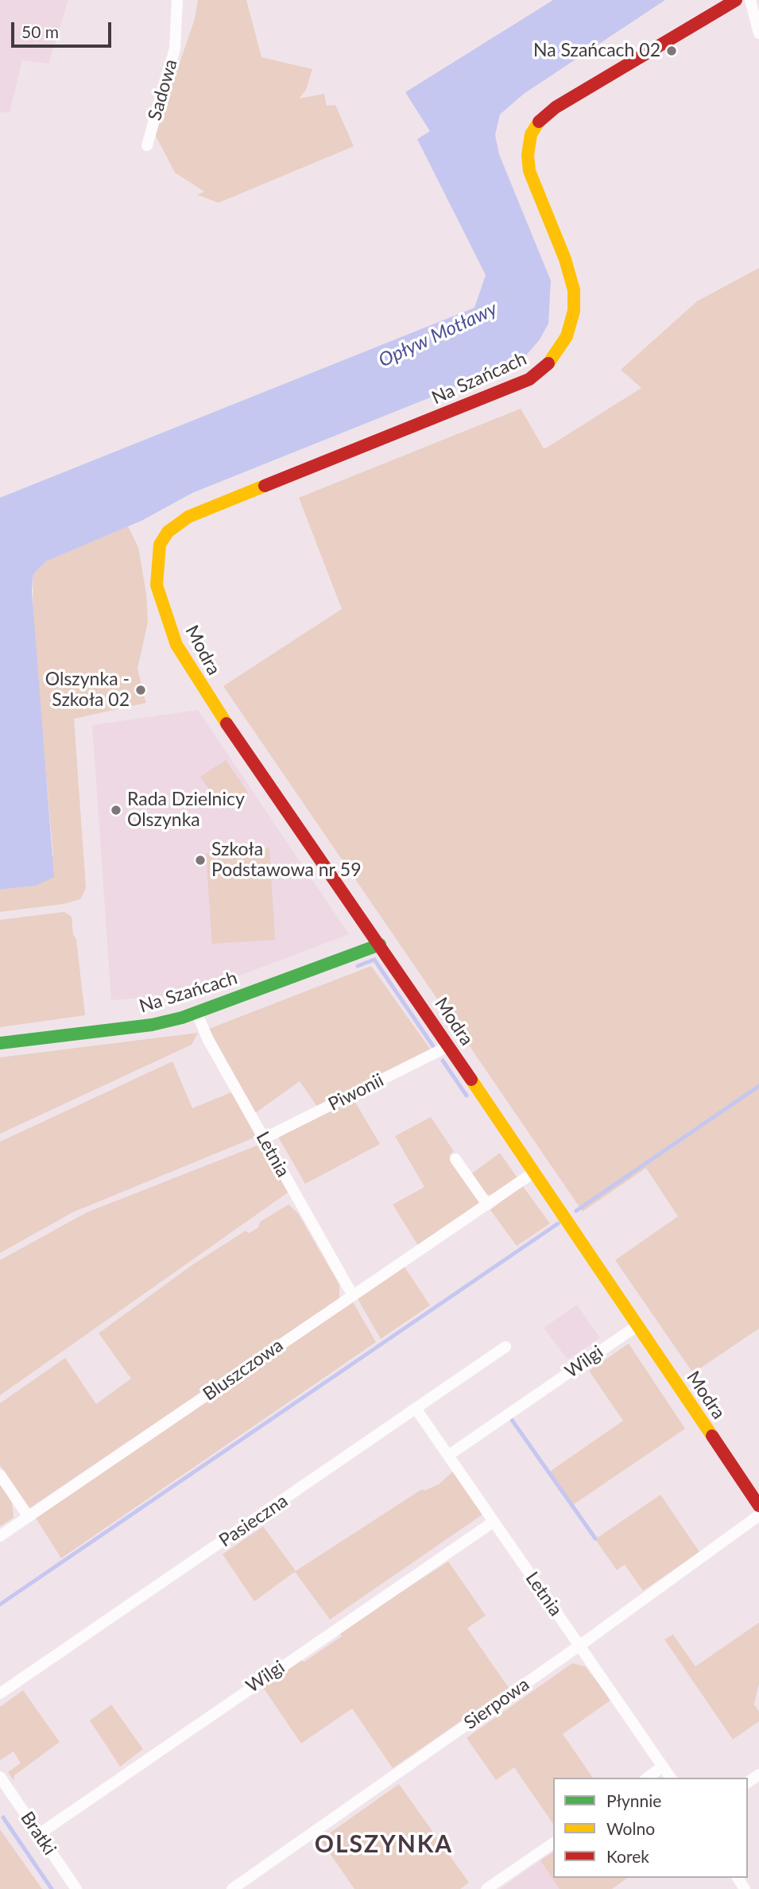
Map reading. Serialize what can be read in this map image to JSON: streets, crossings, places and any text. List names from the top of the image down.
{
  "streets": {
    "street": [
      "Sadowa",
      "Na Szańcach",
      "Modra",
      "Piwonii",
      "Letnia",
      "Wilgi",
      "Bluszczowa",
      "Pasieczna",
      "Sierpowa",
      "Bratki"
    ]
  },
  "crossings": [
    ["Na Szańcach", "Modra"],
    ["Na Szańcach", "Letnia"],
    ["Modra", "Piwonii"],
    ["Modra", "Wilgi"],
    ["Modra", "Bluszczowa"],
    ["Piwonii", "Letnia"],
    ["Letnia", "Wilgi"],
    ["Letnia", "Bluszczowa"],
    ["Letnia", "Pasieczna"],
    ["Letnia", "Sierpowa"],
    ["Wilgi", "Bratki"]
  ],
  "districts": ["OLSZYNKA"],
  "water": ["Opływ Motławy"],
  "places": [
    "Na Szańcach 02",
    "Olszynka - Szkoła 02",
    "Rada Dzielnicy Olszynka",
    "Szkoła Podstawowa nr 59"
  ],
  "legend": ["Płynnie", "Wolno", "Korek"],
  "scale_bar": "50 m"
}
